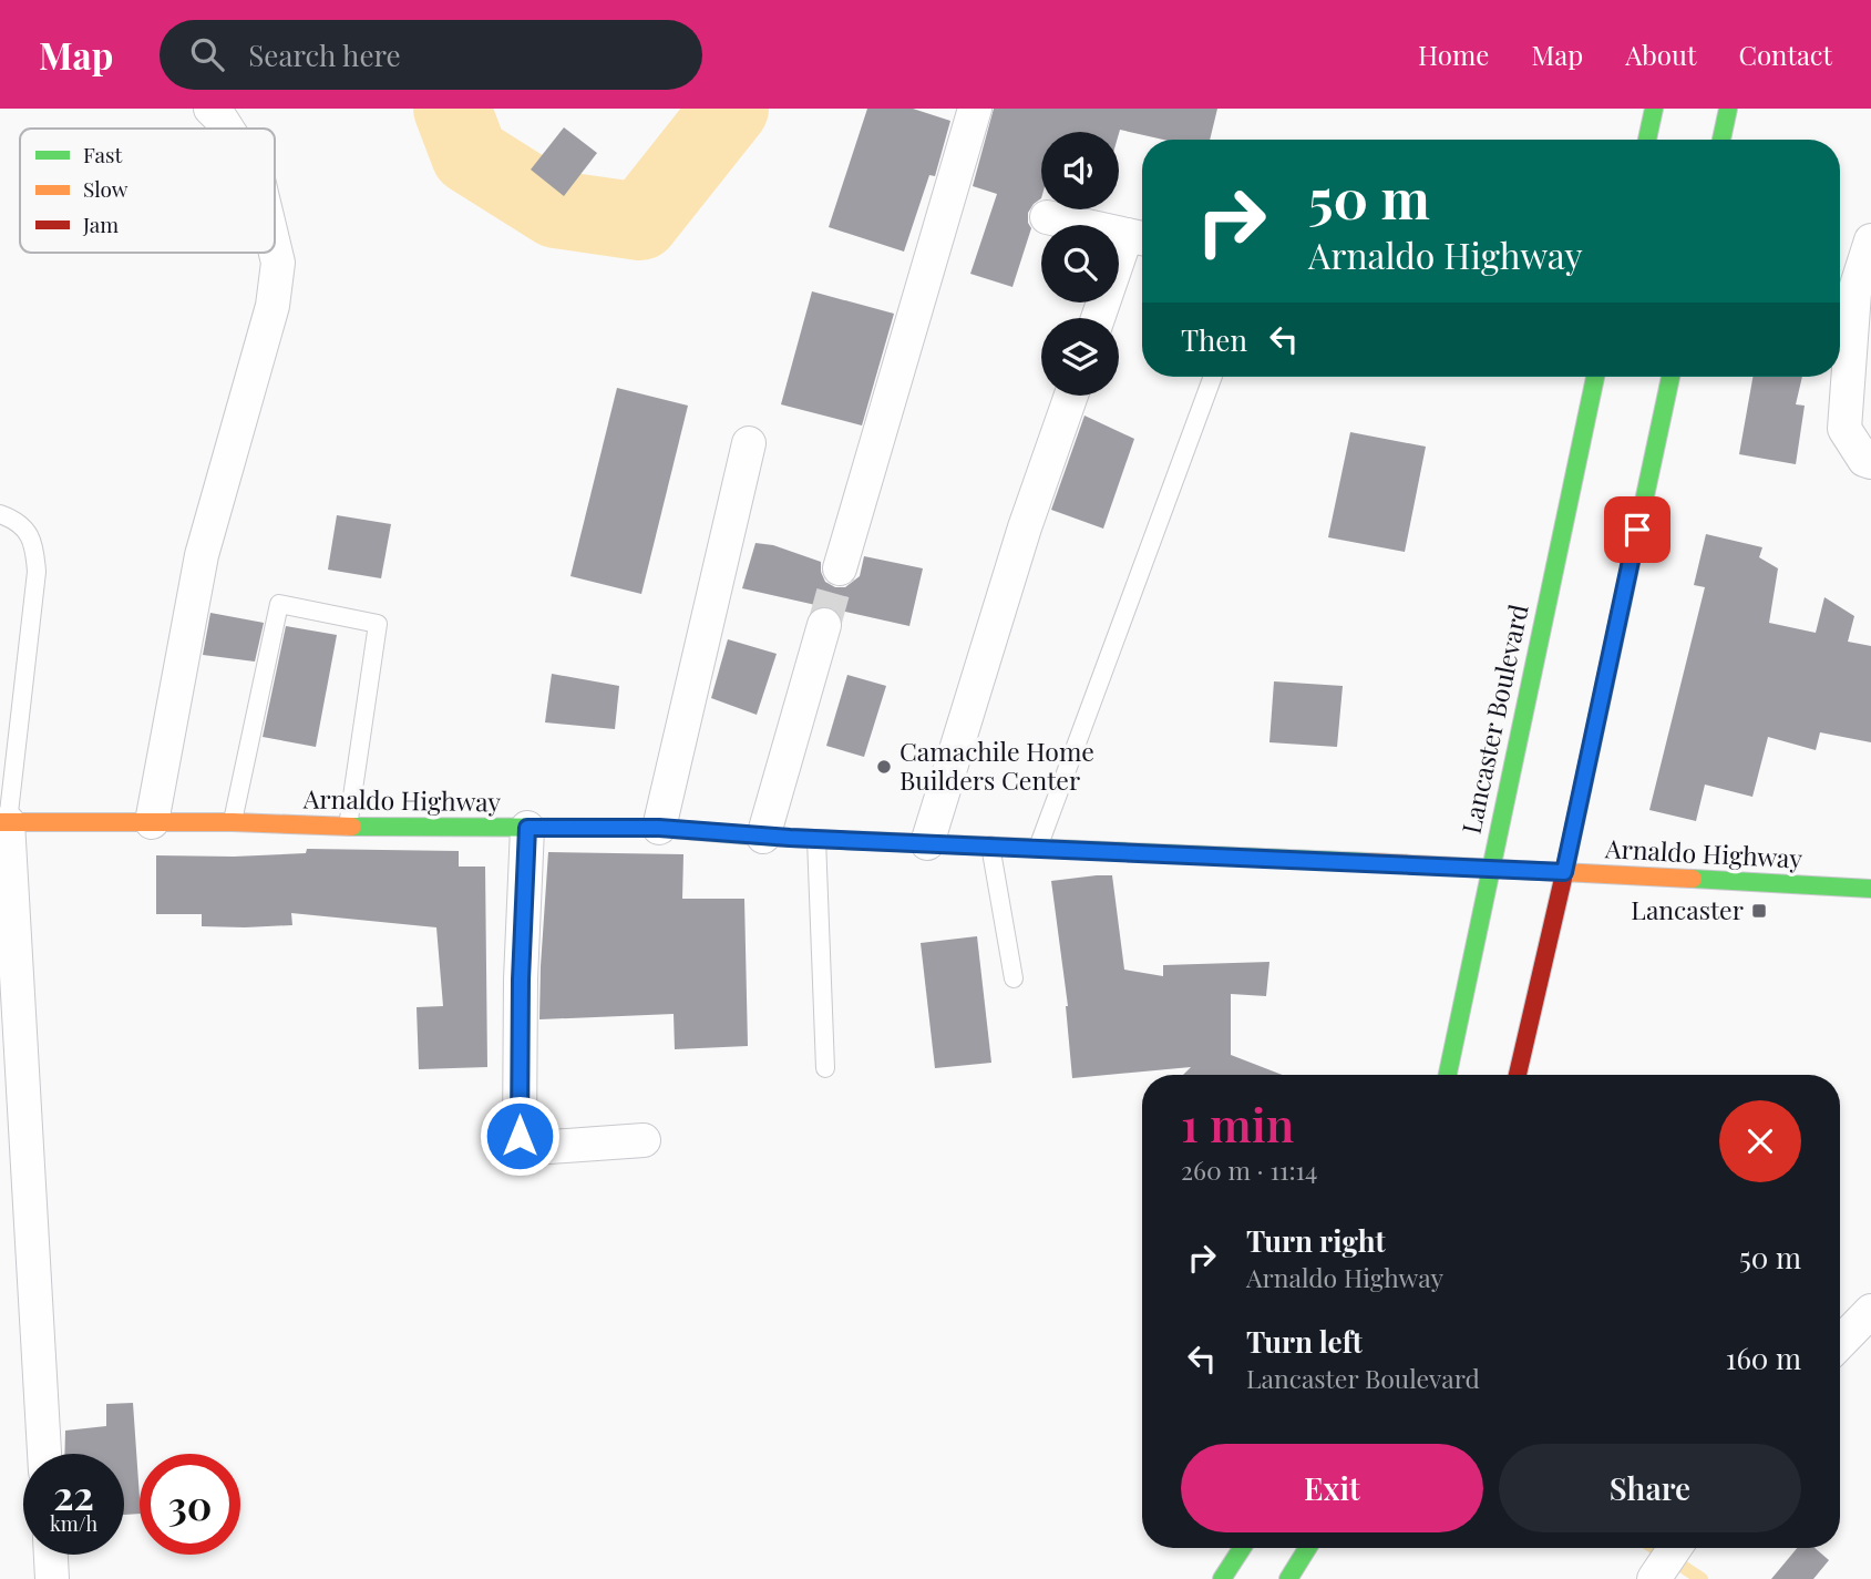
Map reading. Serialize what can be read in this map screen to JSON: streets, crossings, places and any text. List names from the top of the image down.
{
  "streets": {
    "main road": ["Lancaster Boulevard", "Arnaldo Highway"]
  },
  "crossings": [
    ["Lancaster Boulevard", "Arnaldo Highway"]
  ],
  "places": {
    "other": ["Camachile Home Builders Center"],
    "transit": ["Lancaster"]
  },
  "legend": ["Fast", "Slow", "Jam"],
  "page": {
    "header": "Map",
    "search": "Search here",
    "nav": [
      "Home",
      "Map",
      "About",
      "Contact"
    ],
    "turn": ["50 m", "Arnaldo Highway"],
    "then": "Then",
    "heading": ["1 min", "260 m · 11:14"],
    "list": [
      {
        "name": "Turn right",
        "note": "Arnaldo Highway",
        "value": "50 m"
      },
      {
        "name": "Turn left",
        "note": "Lancaster Boulevard",
        "value": "160 m"
      }
    ],
    "buttons": ["Exit", "Share"],
    "speed": "22 km/h",
    "limit": "30"
  }
}
